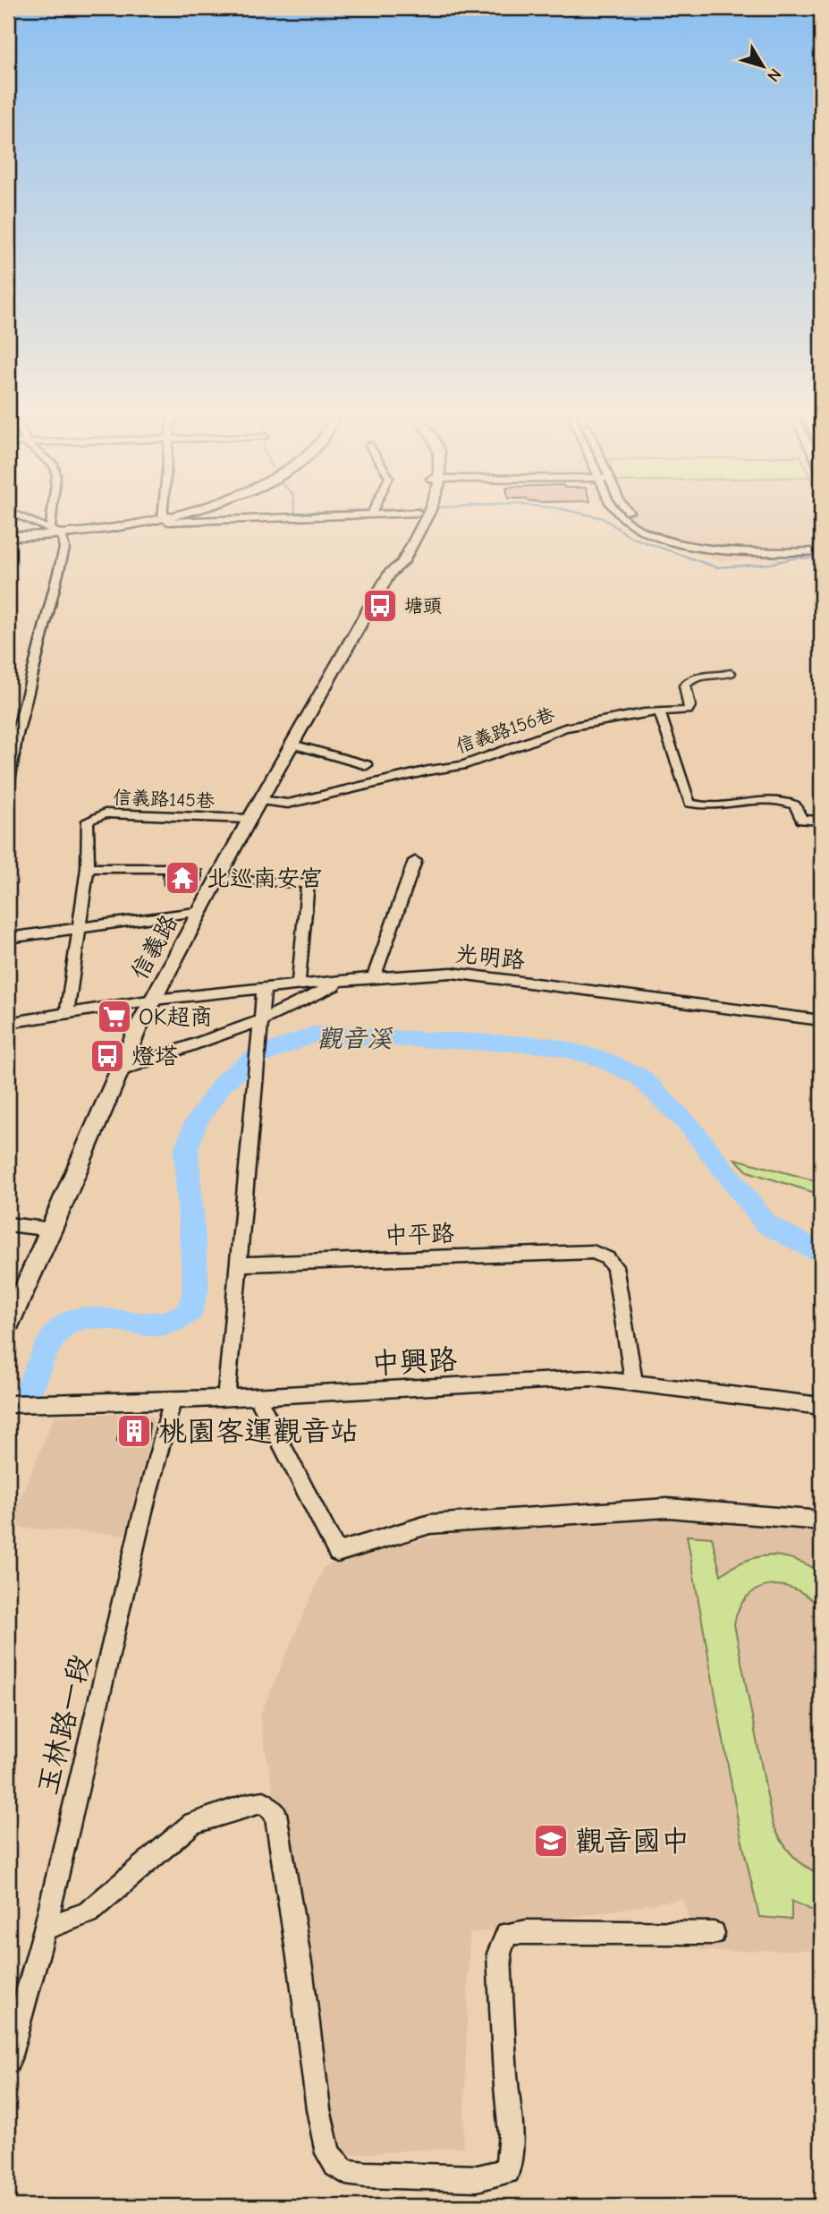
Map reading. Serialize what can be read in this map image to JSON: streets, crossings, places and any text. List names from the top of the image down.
{
  "streets": {
    "main road": ["信義路"],
    "street": [
      "信義路156巷",
      "信義路145巷",
      "光明路",
      "中平路",
      "中興路",
      "玉林路一段"
    ]
  },
  "crossings": [
    ["信義路156巷", "信義路"],
    ["信義路145巷", "信義路"],
    ["信義路", "光明路"],
    ["中平路", "中興路"],
    ["中興路", "玉林路一段"]
  ],
  "water": ["觀音溪"],
  "places": {
    "bus stop": ["塘頭", "燈塔"],
    "temple": ["北巡南安宮"],
    "supermarket": ["OK超商"],
    "building": ["桃園客運觀音站"],
    "school or university": ["觀音國中"]
  },
  "north": "bottom right"
}
